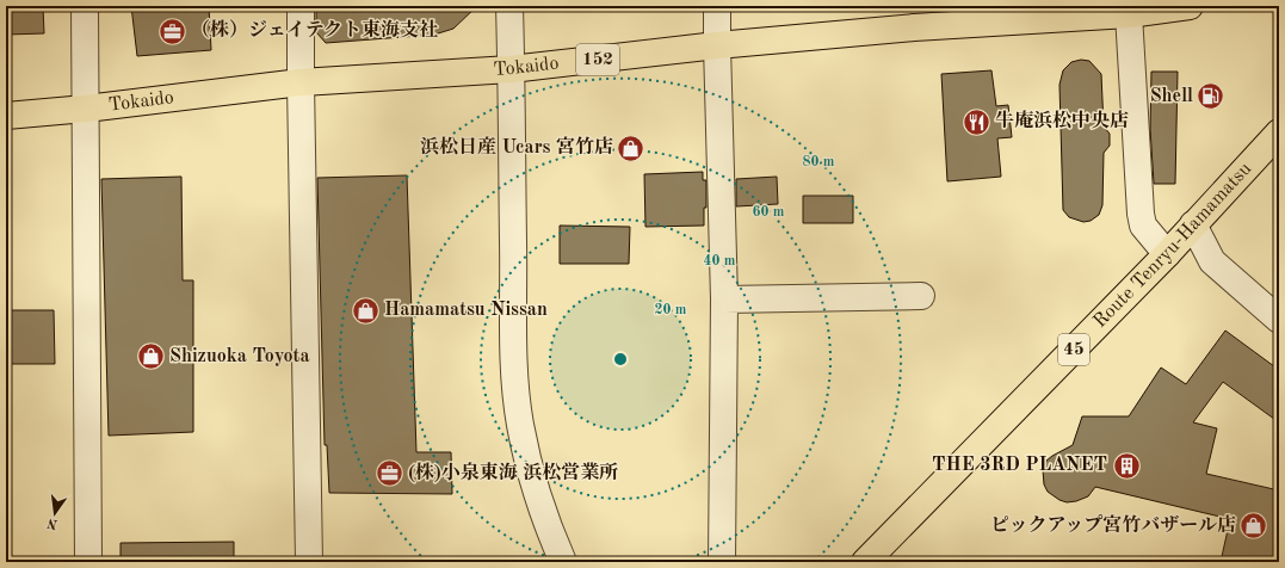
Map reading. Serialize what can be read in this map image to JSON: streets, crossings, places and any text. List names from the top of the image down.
{
  "streets": {
    "main road": [
      "152",
      "Tokaido",
      "Route Tenryu-Hamamatsu",
      "45"
    ]
  },
  "places": {
    "office": ["（株）ジェイテクト東海支社", "(株)小泉東海 浜松営業所"],
    "fuel station": ["Shell"],
    "restaurant": ["牛庵浜松中央店"],
    "shop": [
      "浜松日産 Ucars 宮竹店",
      "Hamamatsu Nissan",
      "Shizuoka Toyota",
      "ピックアップ宮竹バザール店"
    ],
    "building": ["THE 3RD PLANET"]
  },
  "north": "bottom",
  "rings": [
    "80 m",
    "60 m",
    "40 m",
    "20 m"
  ]
}
